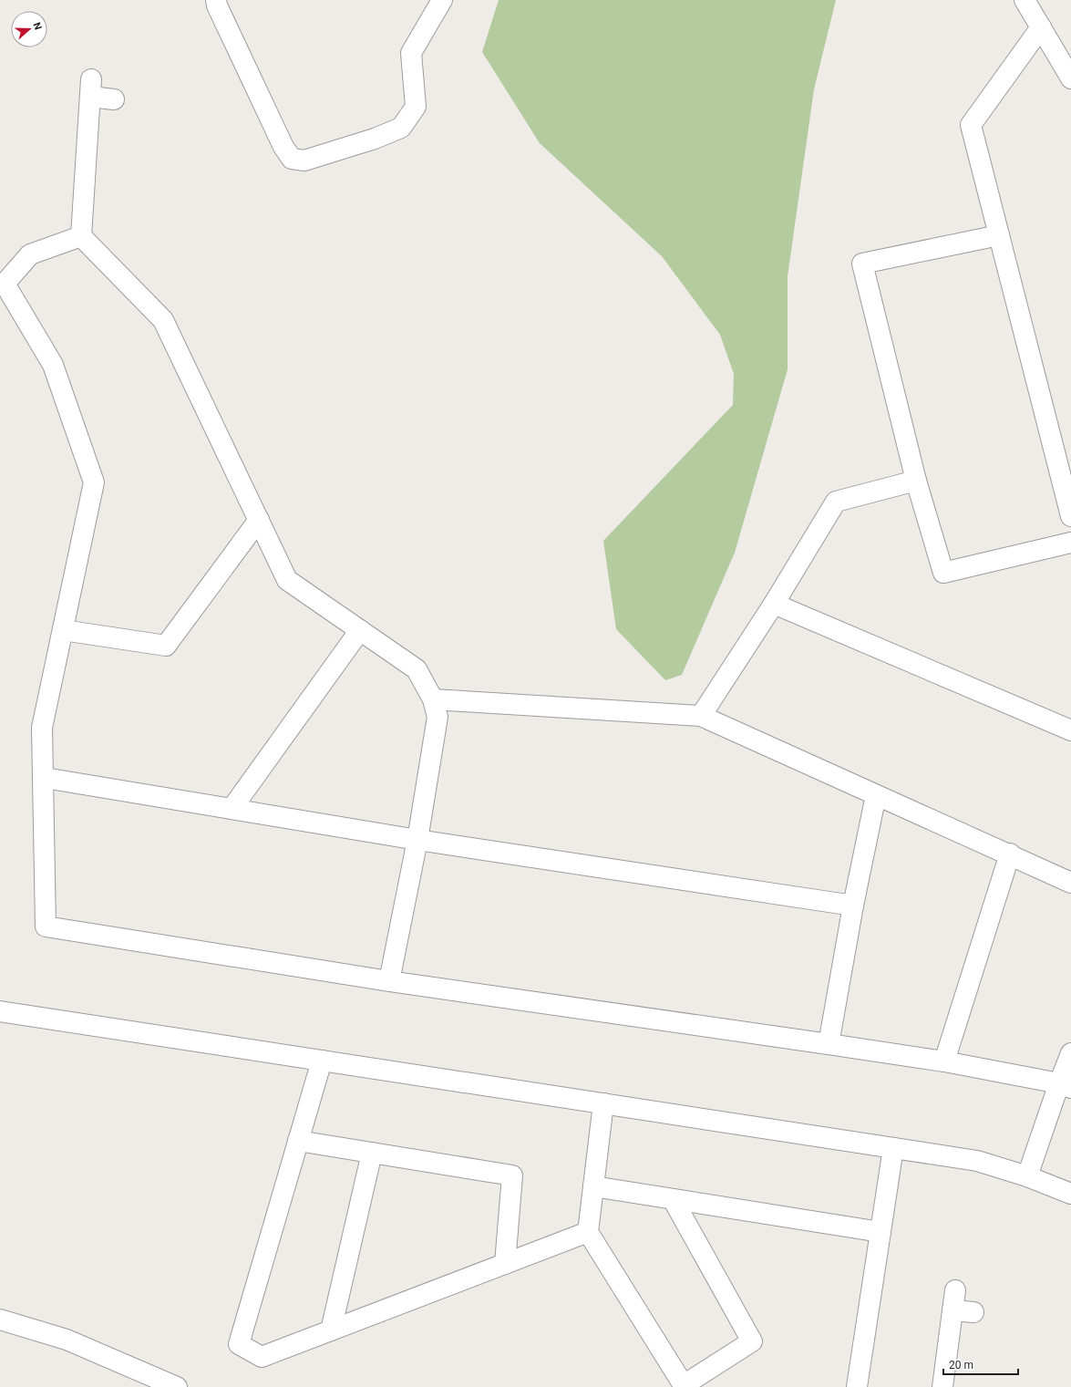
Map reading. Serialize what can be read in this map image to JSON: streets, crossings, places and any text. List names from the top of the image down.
{
  "scale_bar": "20 m",
  "north": "right"
}
